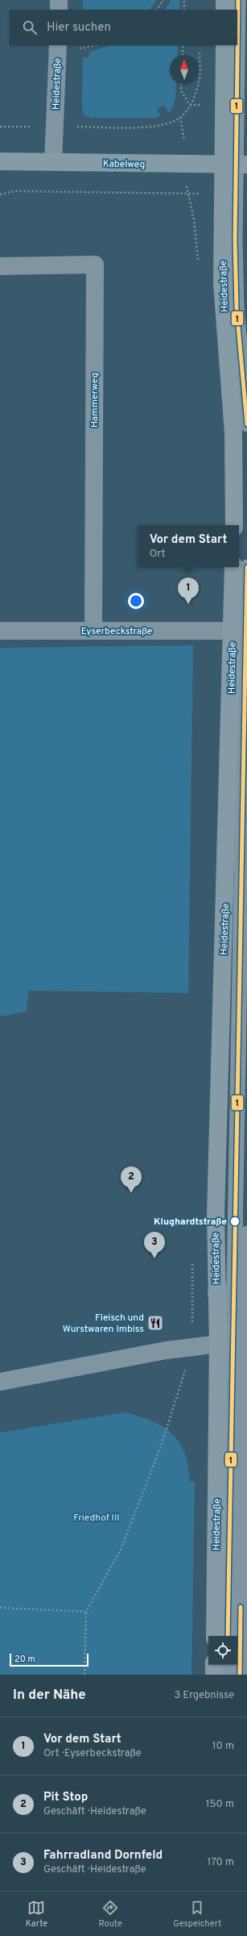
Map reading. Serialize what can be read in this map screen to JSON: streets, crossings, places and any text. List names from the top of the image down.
{
  "streets": {
    "main road": ["Heidestraße", "Kabelweg"],
    "street": ["Hammerweg", "Eyserbeckstraße"]
  },
  "crossings": [
    ["Heidestraße", "Kabelweg"],
    ["Heidestraße", "Eyserbeckstraße"],
    ["Hammerweg", "Eyserbeckstraße"]
  ],
  "parks": ["Friedhof III"],
  "places": {
    "other": ["Klughardtstraße"],
    "restaurant": ["Fleisch und Wurstwaren Imbiss"]
  },
  "lines": ["transit line 1"],
  "scale_bar": "20 m",
  "north": "top",
  "page": {
    "search": "Hier suchen",
    "popup": ["Vor dem Start", "Ort"],
    "pins": ["1", "2", "3"],
    "scale": "20 m",
    "heading": ["In der Nähe", "3 Ergebnisse"],
    "list": [
      {
        "mark": "1",
        "name": "Vor dem Start",
        "note": "Ort · Eyserbeckstraße",
        "value": "10 m"
      },
      {
        "mark": "2",
        "name": "Pit Stop",
        "note": "Geschäft · Heidestraße",
        "value": "150 m"
      },
      {
        "mark": "3",
        "name": "Fahrradland Dornfeld",
        "note": "Geschäft · Heidestraße",
        "value": "170 m"
      }
    ],
    "nav": ["Karte", "Route", "Gespeichert"]
  }
}
